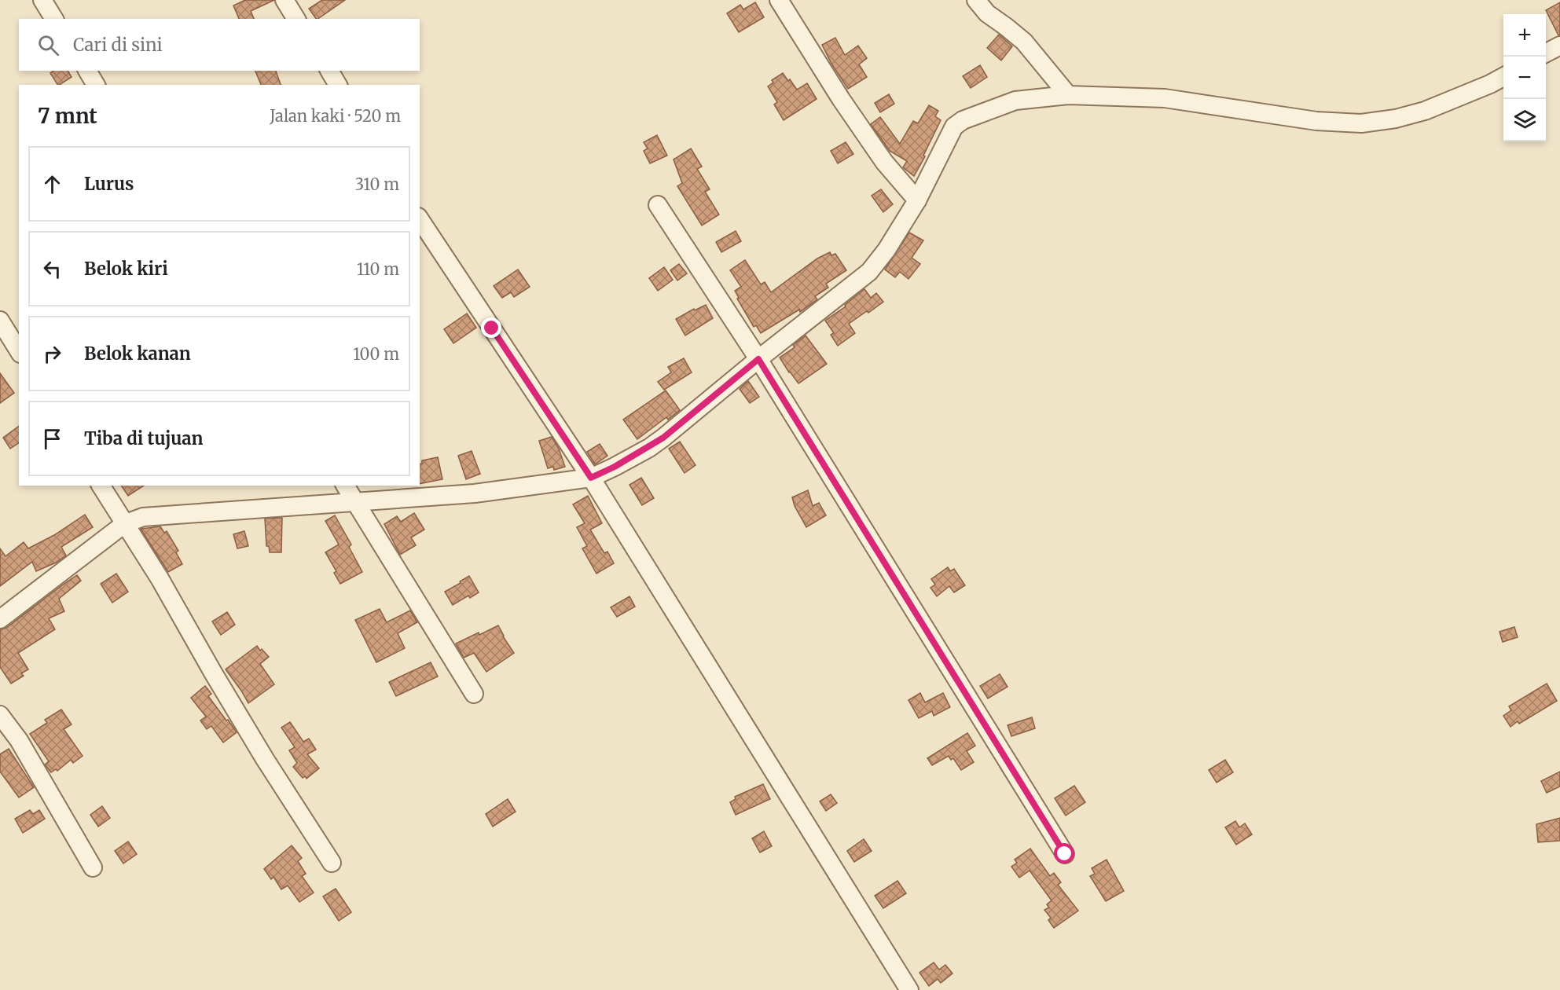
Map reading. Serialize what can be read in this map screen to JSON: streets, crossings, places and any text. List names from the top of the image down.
{
  "page": {
    "map_buttons": ["+", "−"],
    "search": "Cari di sini",
    "heading": ["7 mnt", "Jalan kaki · 520 m"],
    "list": [
      ["Lurus", "310 m"],
      ["Belok kiri", "110 m"],
      ["Belok kanan", "100 m"],
      "Tiba di tujuan"
    ]
  }
}
